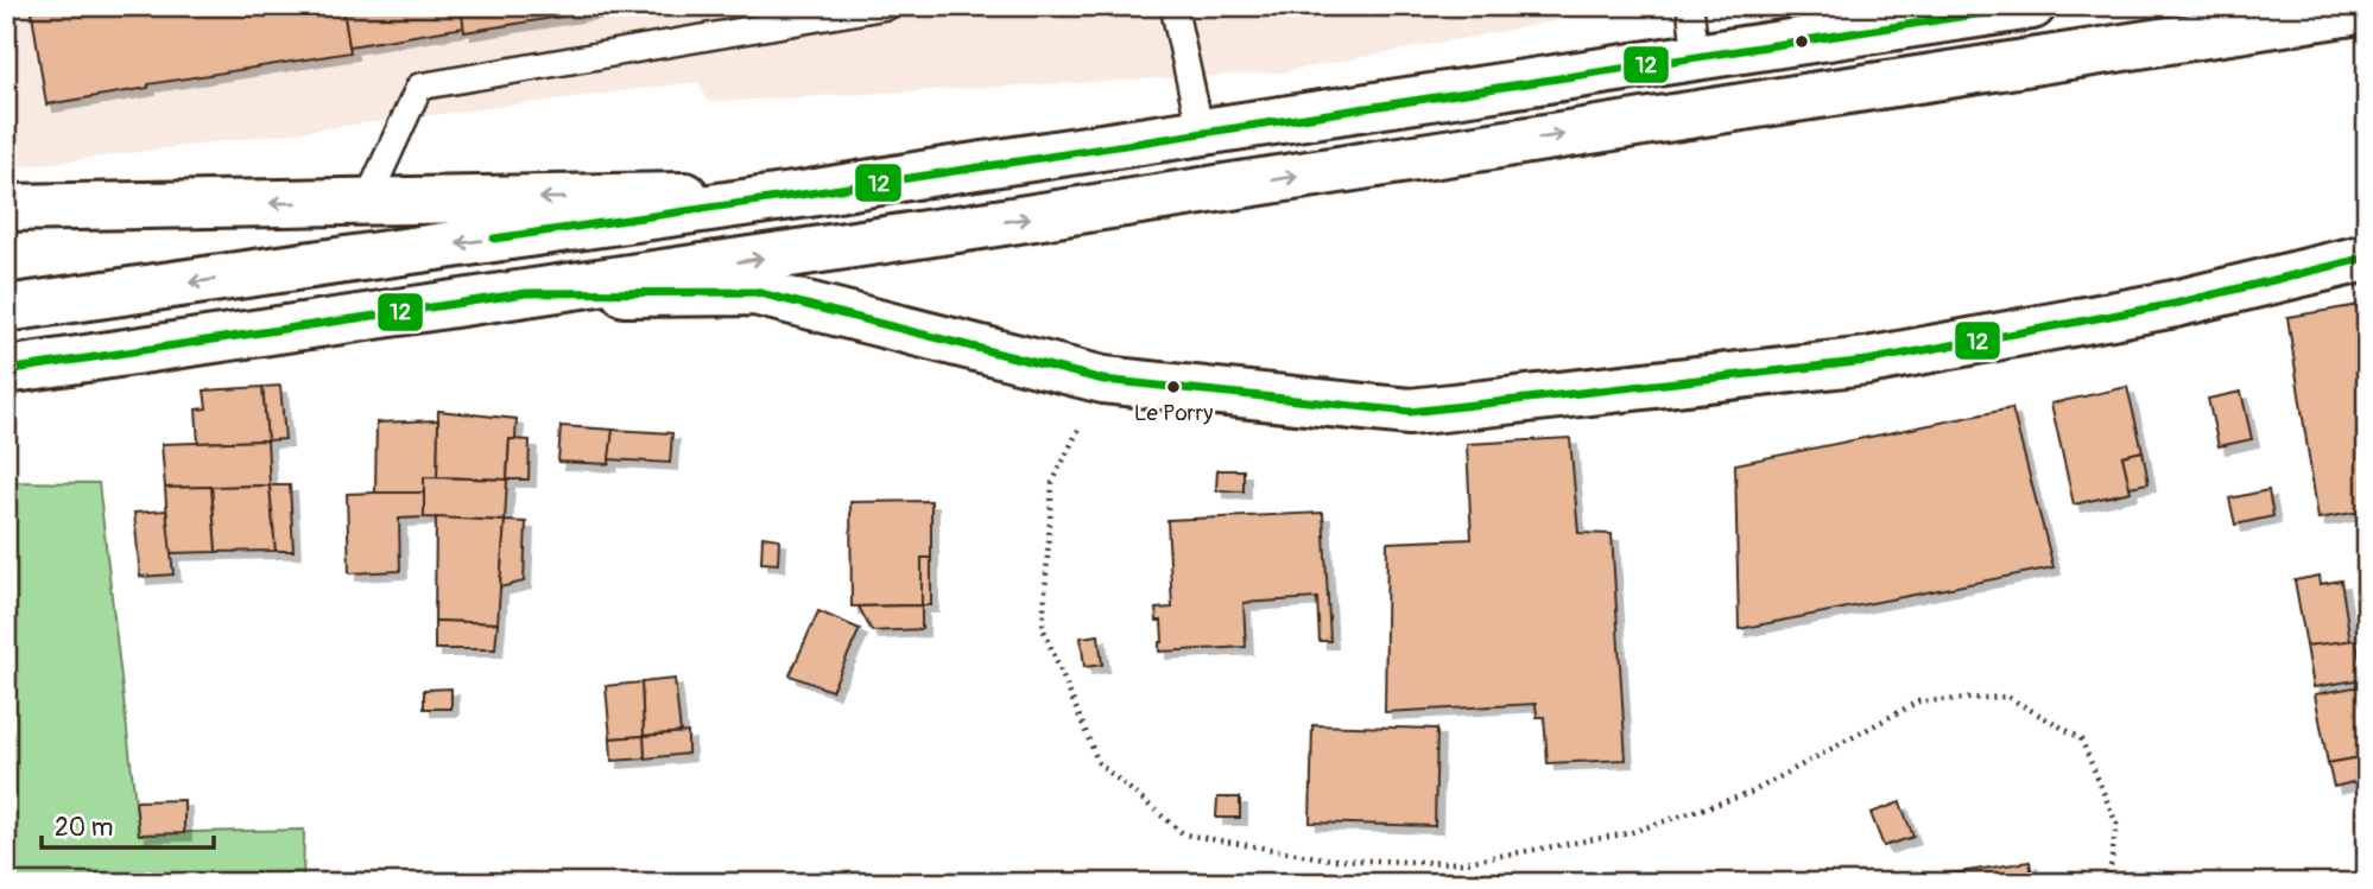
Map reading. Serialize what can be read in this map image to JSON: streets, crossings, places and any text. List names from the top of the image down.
{
  "places": ["Le Porry"],
  "lines": ["transit line 12"],
  "scale_bar": "20 m"
}
